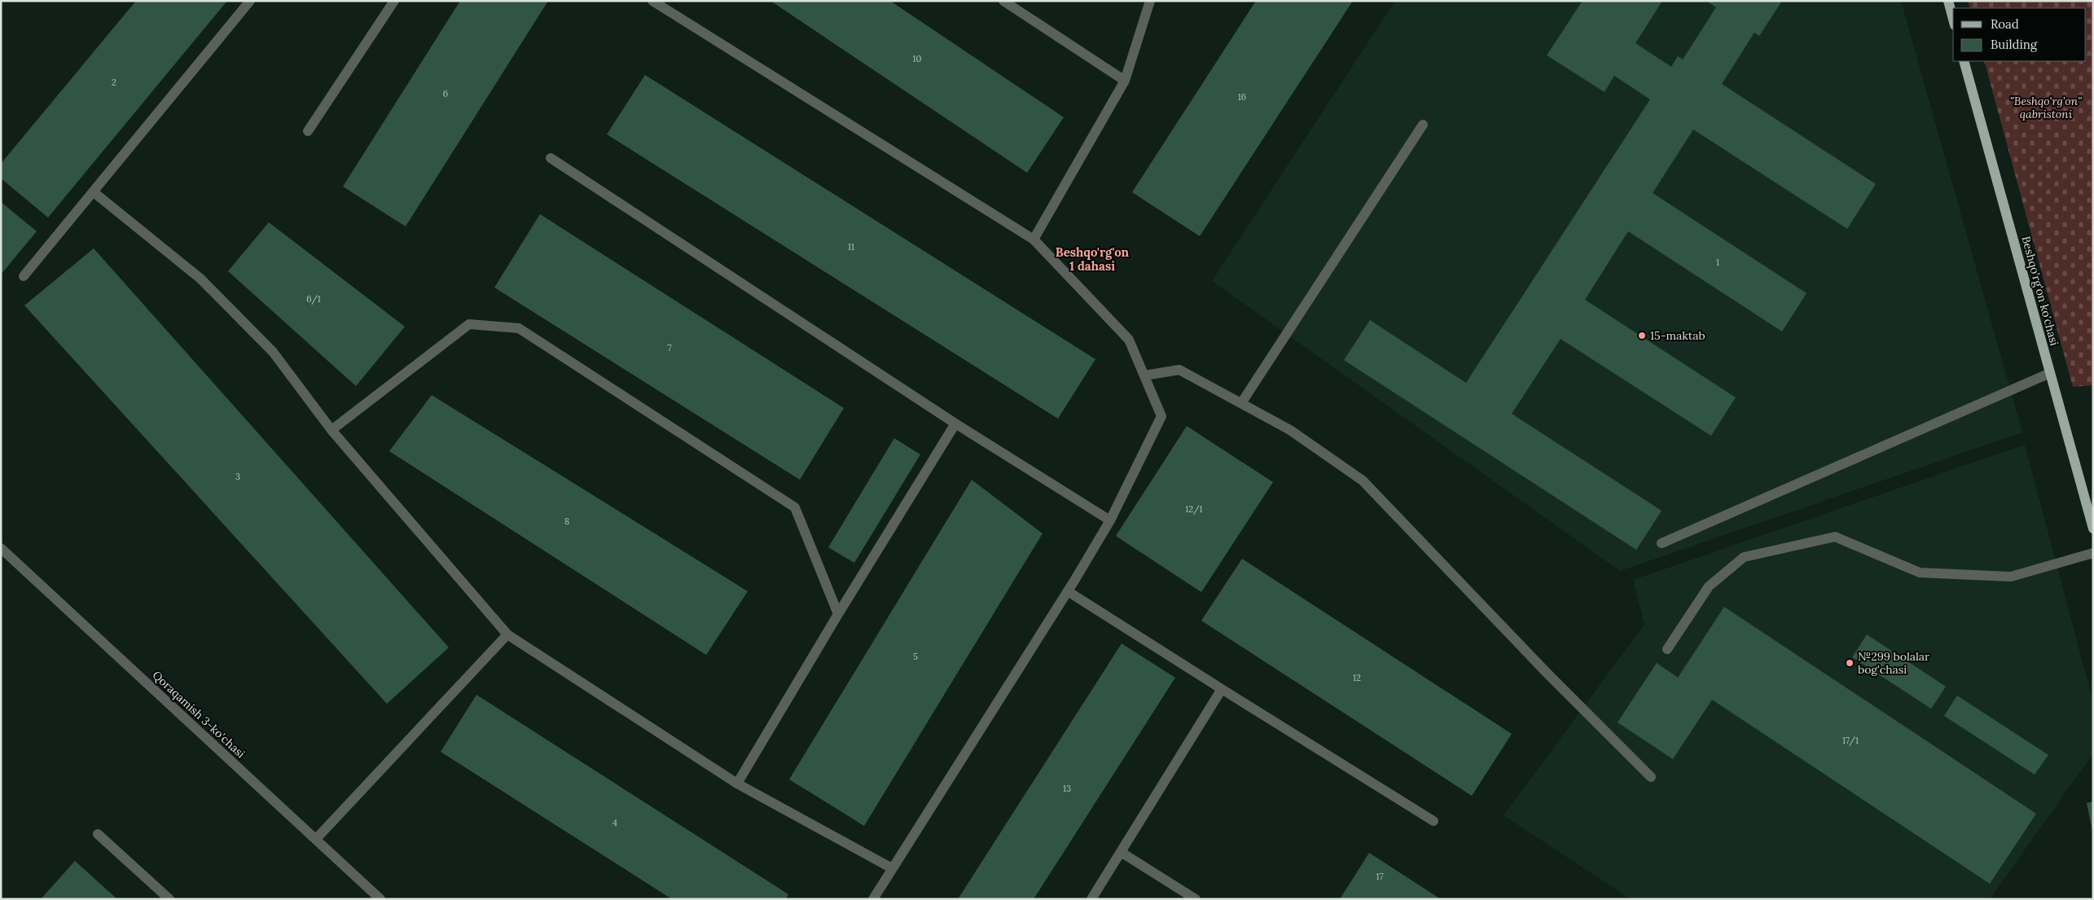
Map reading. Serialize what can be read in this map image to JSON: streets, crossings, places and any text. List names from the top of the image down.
{
  "streets": {
    "main road": ["Beshqo'rg'on ko'chasi"],
    "street": ["Qoraqamish 3-ko'chasi"]
  },
  "districts": ["Beshqo'rg'on 1 dahasi"],
  "parks": ["\"Beshqo'rg'on\" qabristoni"],
  "places": ["15-maktab", "№299 bolalar bog'chasi"],
  "house_numbers": [
    "10",
    "2",
    "6",
    "16",
    "11",
    "1",
    "6/1",
    "7",
    "3",
    "12/1",
    "8",
    "5",
    "12",
    "17/1",
    "13",
    "4",
    "17"
  ],
  "legend": ["Road", "Building"]
}
